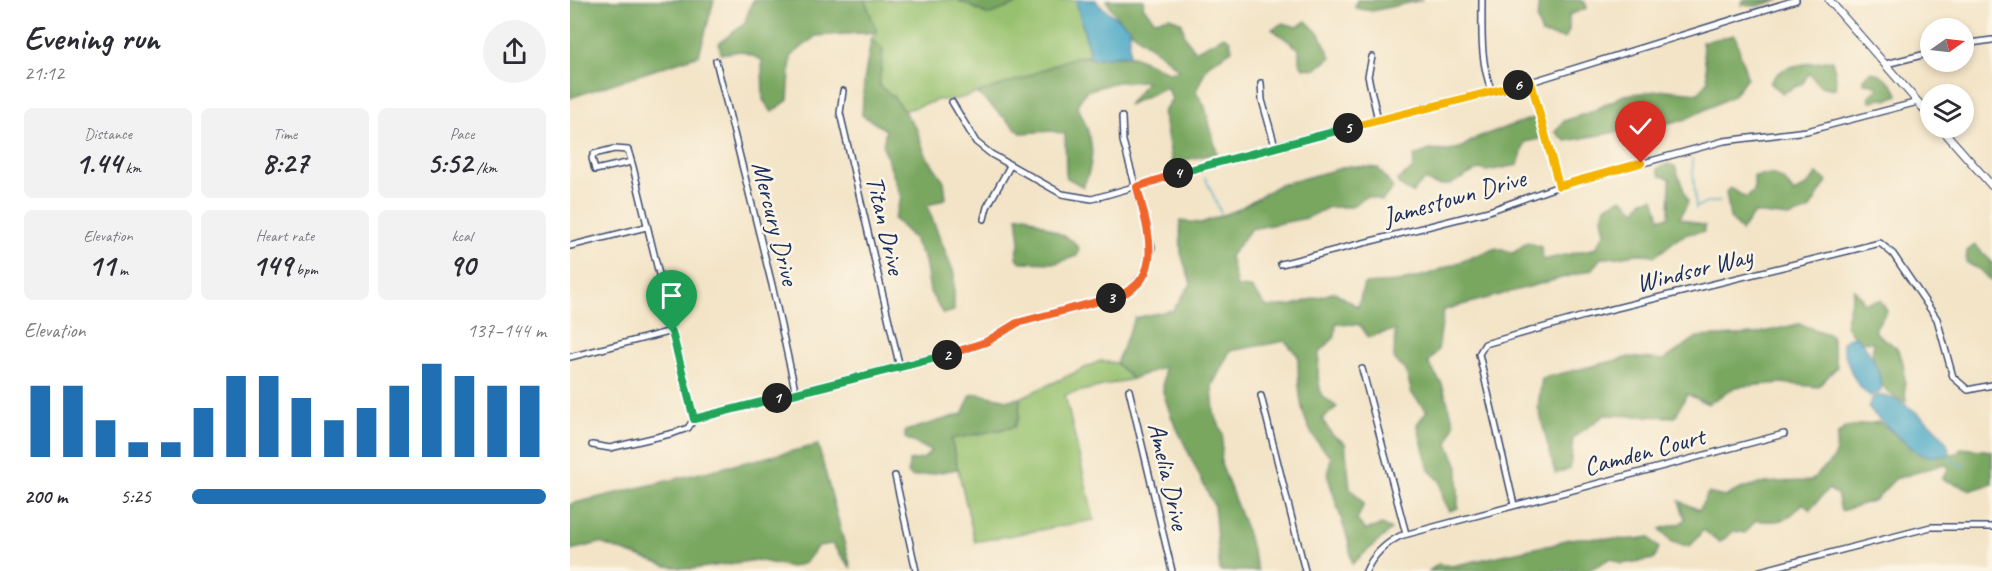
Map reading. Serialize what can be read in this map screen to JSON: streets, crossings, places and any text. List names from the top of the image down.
{
  "streets": {
    "street": [
      "Jamestown Drive",
      "Mercury Drive",
      "Titan Drive",
      "Windsor Way",
      "Camden Court",
      "Amelia Drive"
    ]
  },
  "crossings": [
    ["Windsor Way", "Camden Court"]
  ],
  "north": "right",
  "page": {
    "heading": ["Evening run", "21:12"],
    "pins": [
      "6",
      "5",
      "4",
      "3",
      "2",
      "1"
    ],
    "stats": [
      ["Distance", "1.44 km"],
      ["Time", "8:27"],
      ["Pace", "5:52 /km"],
      ["Elevation", "11 m"],
      ["Heart rate", "149 bpm"],
      ["kcal", "90"]
    ],
    "chart": ["Elevation", "137–144 m"],
    "list": [
      {
        "name": "200 m",
        "note": "5:25"
      }
    ]
  }
}
